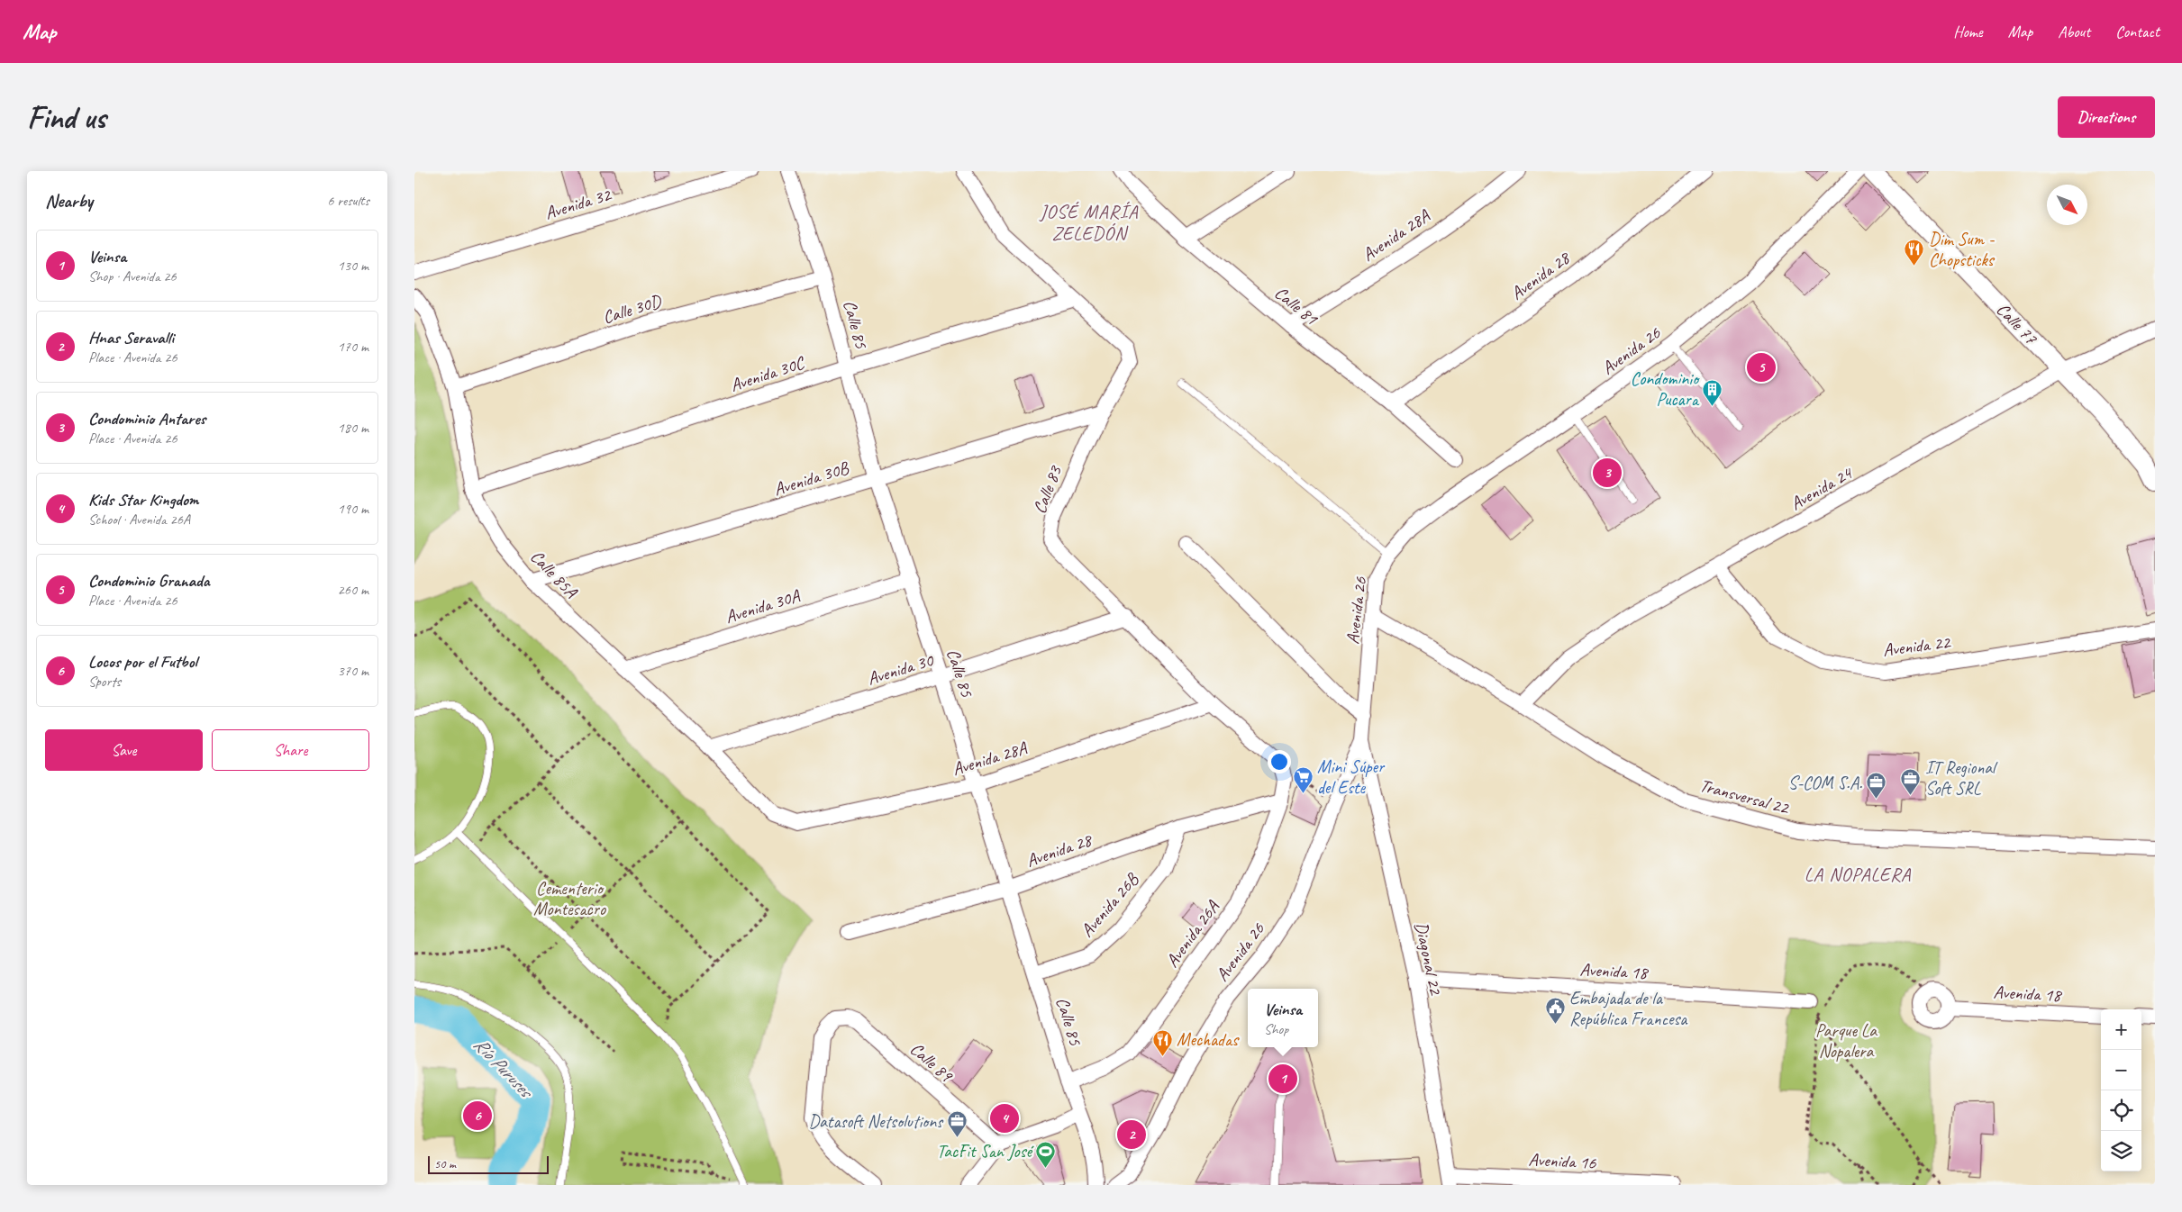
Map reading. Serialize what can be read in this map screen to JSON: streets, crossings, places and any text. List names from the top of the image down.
{
  "streets": {
    "street": [
      "Avenida 32",
      "Avenida 28A",
      "Avenida 28",
      "Calle 81",
      "Calle 30D",
      "Calle 77",
      "Calle 85",
      "Avenida 26",
      "Avenida 30C",
      "Avenida 30B",
      "Avenida 24",
      "Calle 83",
      "Calle 85A",
      "Avenida 30A",
      "Avenida 22",
      "Avenida 30",
      "Transversal 22",
      "Avenida 26B",
      "Avenida 26A",
      "Diagonal 22",
      "Avenida 18",
      "Calle 89",
      "Avenida 16"
    ]
  },
  "crossings": [
    ["Avenida 28A", "Calle 81"],
    ["Avenida 28A", "Calle 85"],
    ["Avenida 28A", "Calle 83"],
    ["Avenida 28A", "Calle 85A"],
    ["Avenida 28", "Calle 81"],
    ["Avenida 28", "Calle 85"],
    ["Avenida 28", "Avenida 26B"],
    ["Avenida 28", "Avenida 26A"],
    ["Calle 30D", "Calle 85"],
    ["Calle 30D", "Calle 85A"],
    ["Calle 77", "Avenida 24"],
    ["Calle 85", "Avenida 30C"],
    ["Calle 85", "Avenida 30B"],
    ["Calle 85", "Avenida 30A"],
    ["Calle 85", "Avenida 30"],
    ["Calle 85", "Avenida 26B"],
    ["Calle 85", "Avenida 26A"],
    ["Avenida 26", "Transversal 22"],
    ["Avenida 26", "Diagonal 22"],
    ["Avenida 30C", "Calle 83"],
    ["Avenida 30C", "Calle 85A"],
    ["Avenida 30B", "Calle 83"],
    ["Avenida 30B", "Calle 85A"],
    ["Avenida 24", "Avenida 22"],
    ["Avenida 24", "Transversal 22"],
    ["Calle 83", "Avenida 30"],
    ["Calle 83", "Avenida 26A"],
    ["Calle 85A", "Avenida 30A"],
    ["Calle 85A", "Avenida 30"],
    ["Diagonal 22", "Avenida 18"],
    ["Diagonal 22", "Avenida 16"]
  ],
  "districts": ["JOSÉ MARÍA ZELEDÓN", "LA NOPALERA"],
  "water": ["Río Puruses"],
  "parks": ["Cementerio Montesacro", "Parque La Nopalera"],
  "places": {
    "restaurant": ["Dim Sum - Chopsticks", "Mechadas"],
    "building": ["Condominio Pucara"],
    "supermarket": ["Mini Súper del Este"],
    "office": ["IT Regional Soft SRL", "S-COM S.A.", "Datasoft Netsolutions"],
    "public building": ["Embajada de la República Francesa"],
    "sports": ["TacFit San José"]
  },
  "scale_bar": "50 m",
  "north": "bottom right",
  "page": {
    "header": "Map",
    "nav": [
      "Home",
      "Map",
      "About",
      "Contact"
    ],
    "buttons": [
      "Directions",
      ["Save", "Share"]
    ],
    "title": "Find us",
    "heading": ["Nearby", "6 results"],
    "list": [
      {
        "mark": "1",
        "name": "Veinsa",
        "note": "Shop · Avenida 26",
        "value": "130 m"
      },
      {
        "mark": "2",
        "name": "Hnas Seravalli",
        "note": "Place · Avenida 26",
        "value": "170 m"
      },
      {
        "mark": "3",
        "name": "Condominio Antares",
        "note": "Place · Avenida 26",
        "value": "180 m"
      },
      {
        "mark": "4",
        "name": "Kids Star Kingdom",
        "note": "School · Avenida 26A",
        "value": "190 m"
      },
      {
        "mark": "5",
        "name": "Condominio Granada",
        "note": "Place · Avenida 26",
        "value": "260 m"
      },
      {
        "mark": "6",
        "name": "Locos por el Futbol",
        "note": "Sports",
        "value": "370 m"
      }
    ],
    "pins": [
      "5",
      "3",
      "1",
      "6",
      "4",
      "2"
    ],
    "popup": ["Veinsa", "Shop"],
    "map_buttons": ["+", "−"],
    "scale": "50 m"
  }
}
